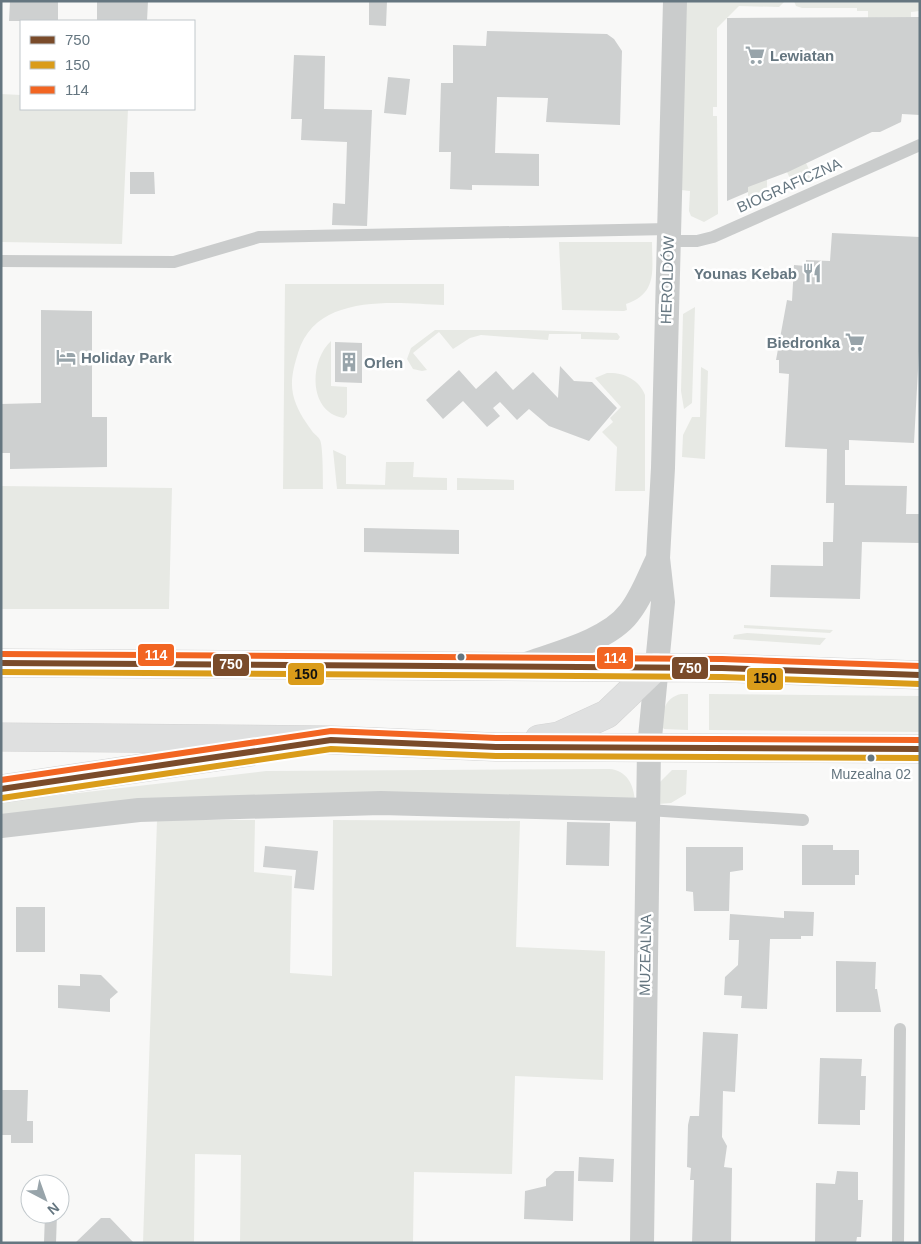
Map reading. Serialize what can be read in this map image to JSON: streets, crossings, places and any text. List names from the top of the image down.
{
  "streets": {
    "street": ["HEROLDÓW", "MUZEALNA"],
    "lane": ["BIOGRAFICZNA"]
  },
  "crossings": [
    ["BIOGRAFICZNA", "HEROLDÓW"],
    ["HEROLDÓW", "MUZEALNA"]
  ],
  "places": {
    "supermarket": ["Lewiatan", "Biedronka"],
    "restaurant": ["Younas Kebab"],
    "hotel": ["Holiday Park"],
    "building": ["Orlen"],
    "other": ["Muzealna 02"]
  },
  "lines": ["transit line 114", "transit line 750", "transit line 150"],
  "legend": ["750", "150", "114"],
  "north": "bottom right"
}
